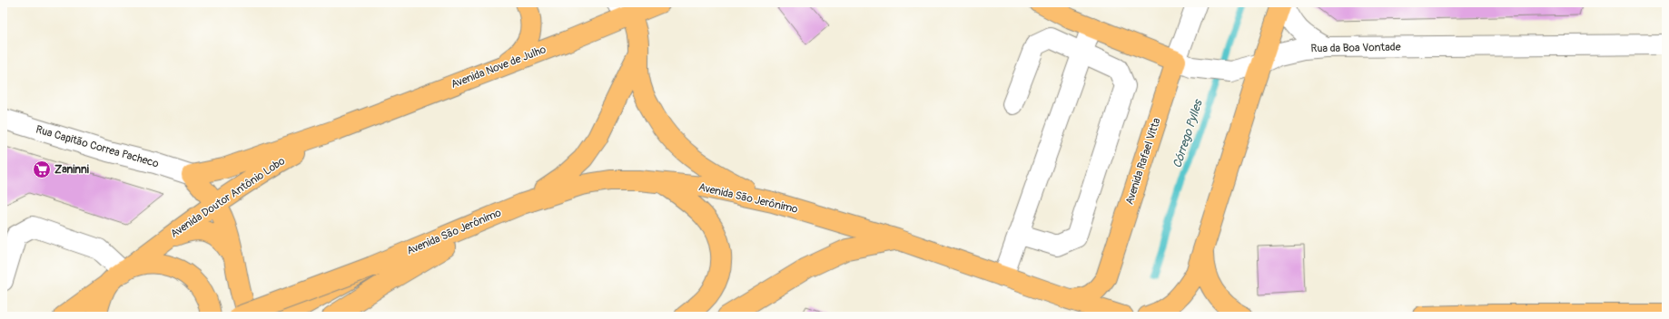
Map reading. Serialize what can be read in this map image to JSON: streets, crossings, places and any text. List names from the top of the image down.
{
  "streets": {
    "main road": [
      "Rua da Boa Vontade",
      "Avenida Nove de Julho",
      "Avenida Rafael Vitta",
      "Avenida Doutor Antônio Lobo",
      "Avenida São Jerônimo"
    ],
    "street": ["Rua Capitão Correa Pacheco"]
  },
  "crossings": [
    ["Rua da Boa Vontade", "Avenida Rafael Vitta"],
    ["Avenida Nove de Julho", "Avenida Doutor Antônio Lobo"],
    ["Avenida Rafael Vitta", "Avenida São Jerônimo"]
  ],
  "water": ["Córrego Pylles"],
  "places": {
    "supermarket": ["Zaninni"]
  }
}
